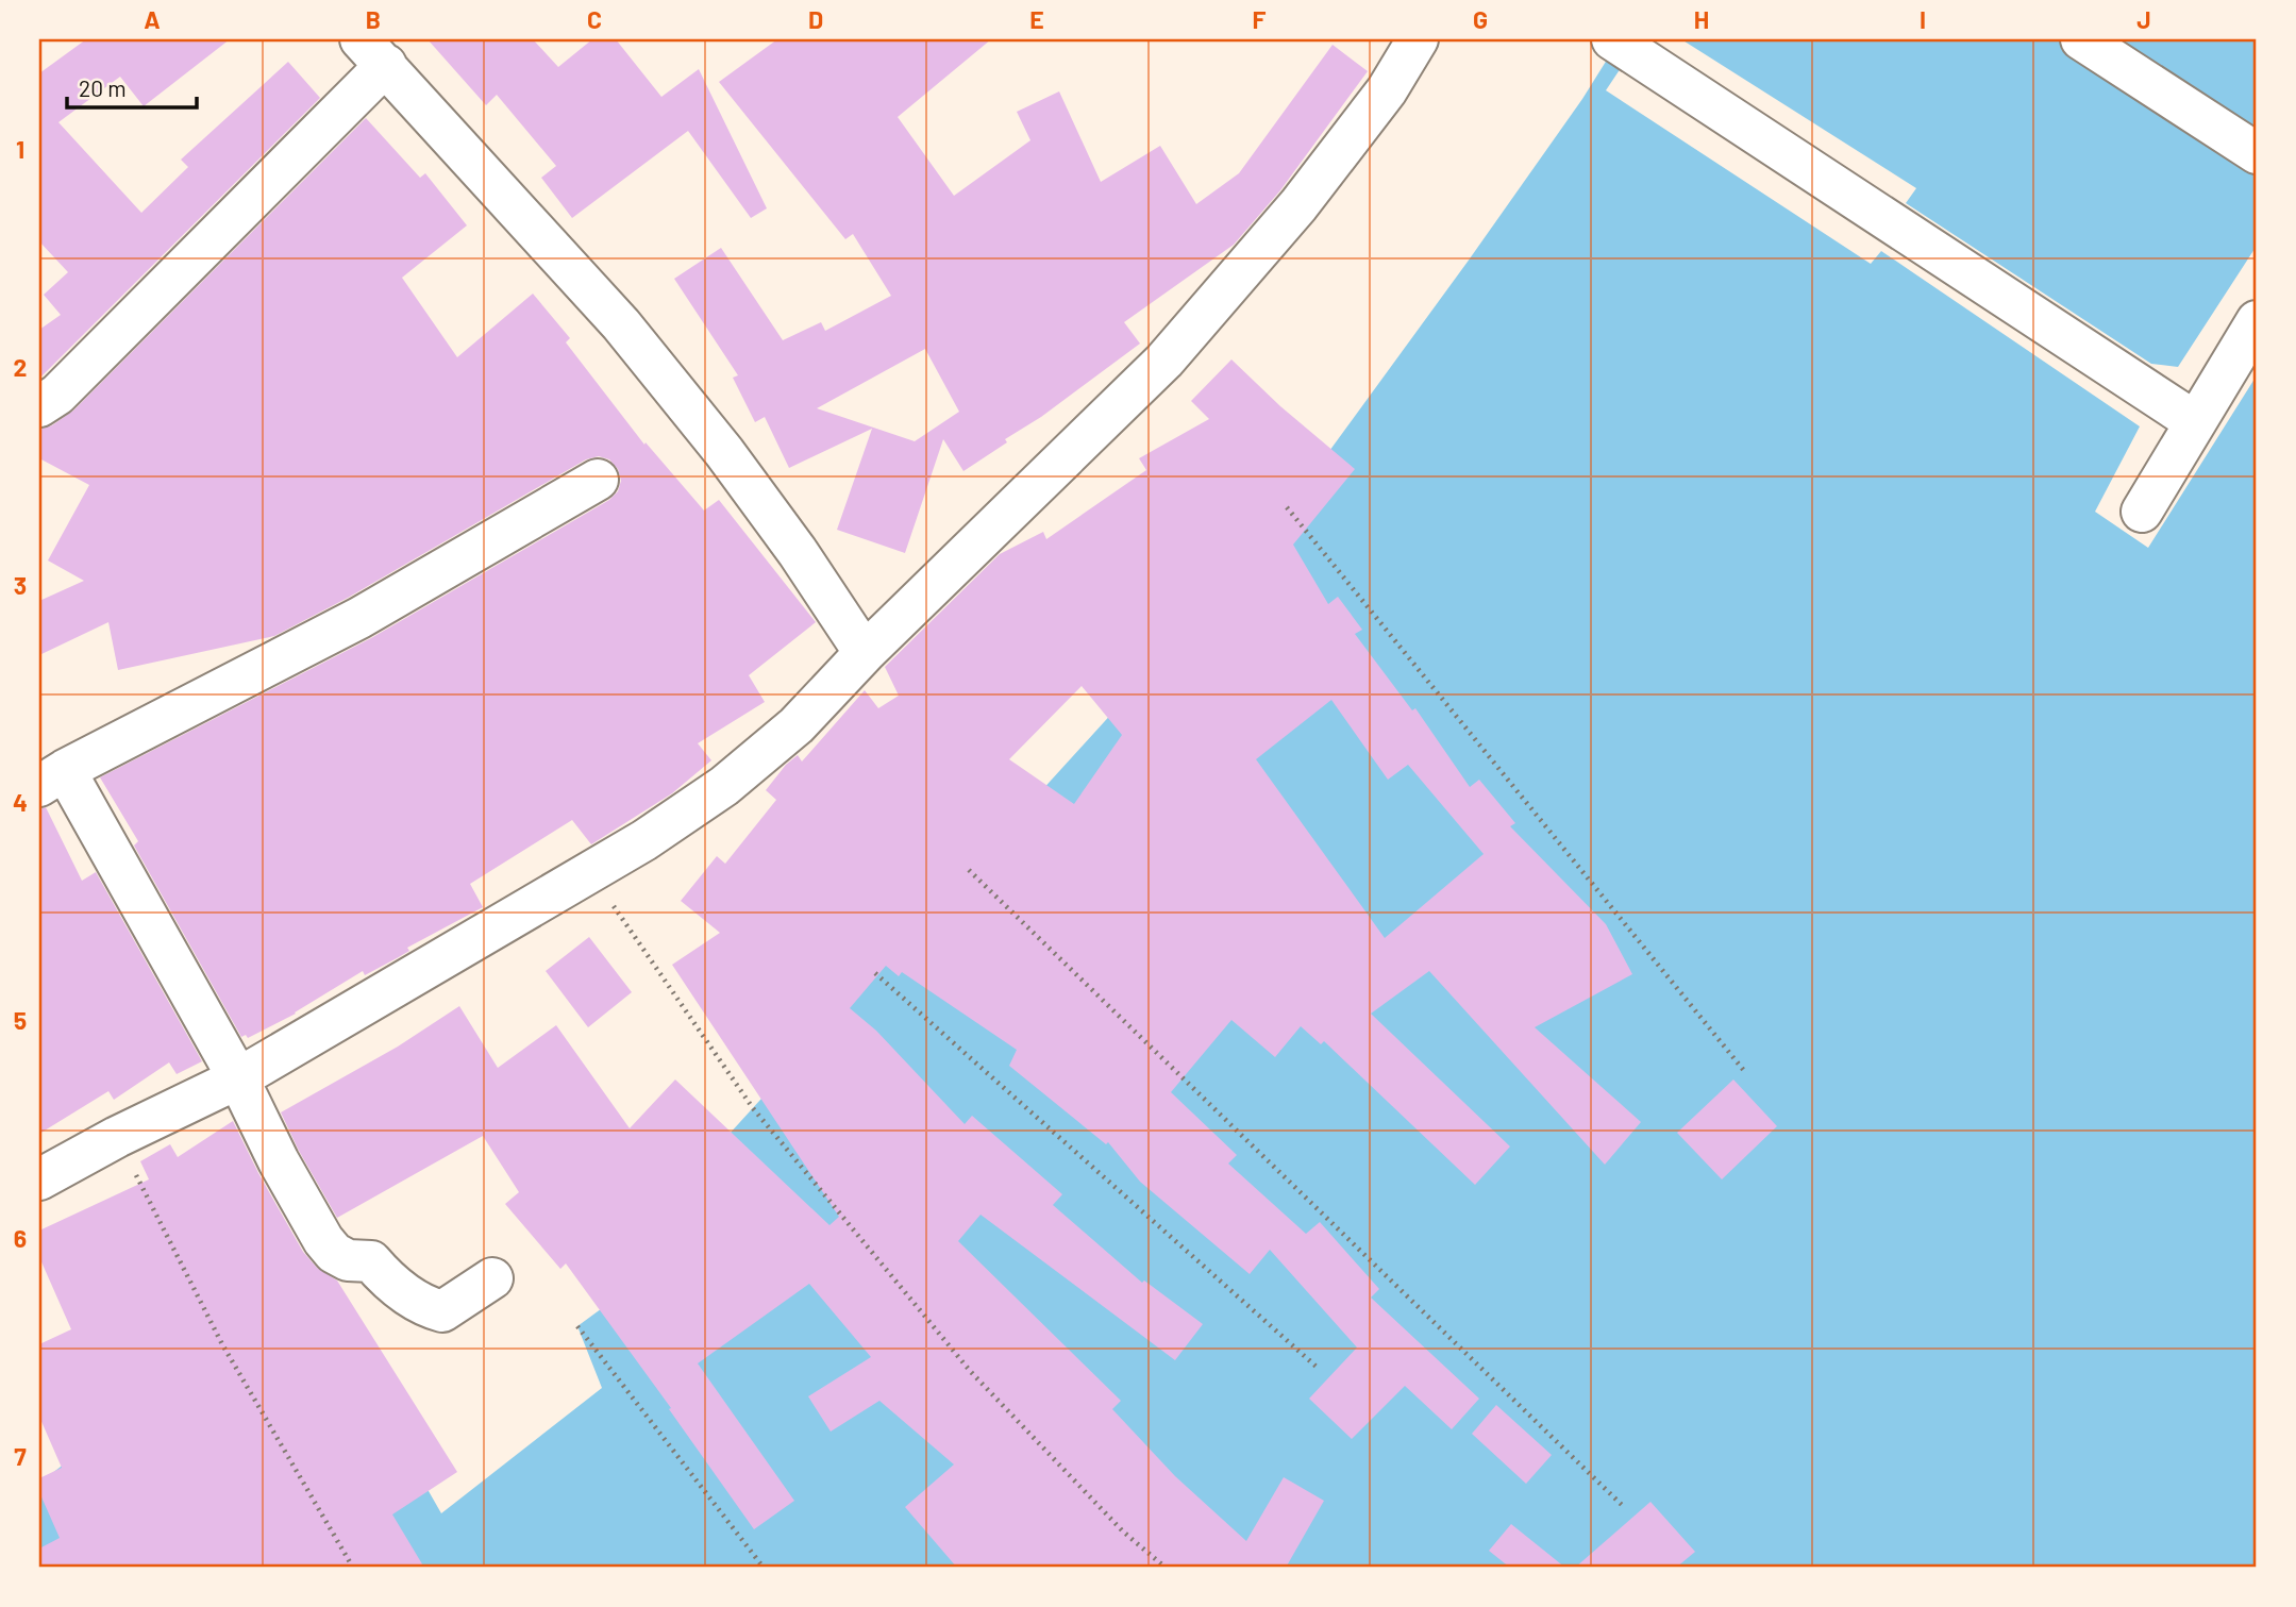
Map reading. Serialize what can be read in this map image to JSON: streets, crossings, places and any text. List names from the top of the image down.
{
  "scale_bar": "20 m",
  "grid": {
    "columns": [
      "A",
      "B",
      "C",
      "D",
      "E",
      "F",
      "G",
      "H",
      "I",
      "J"
    ],
    "rows": [
      "1",
      "2",
      "3",
      "4",
      "5",
      "6",
      "7"
    ]
  }
}
